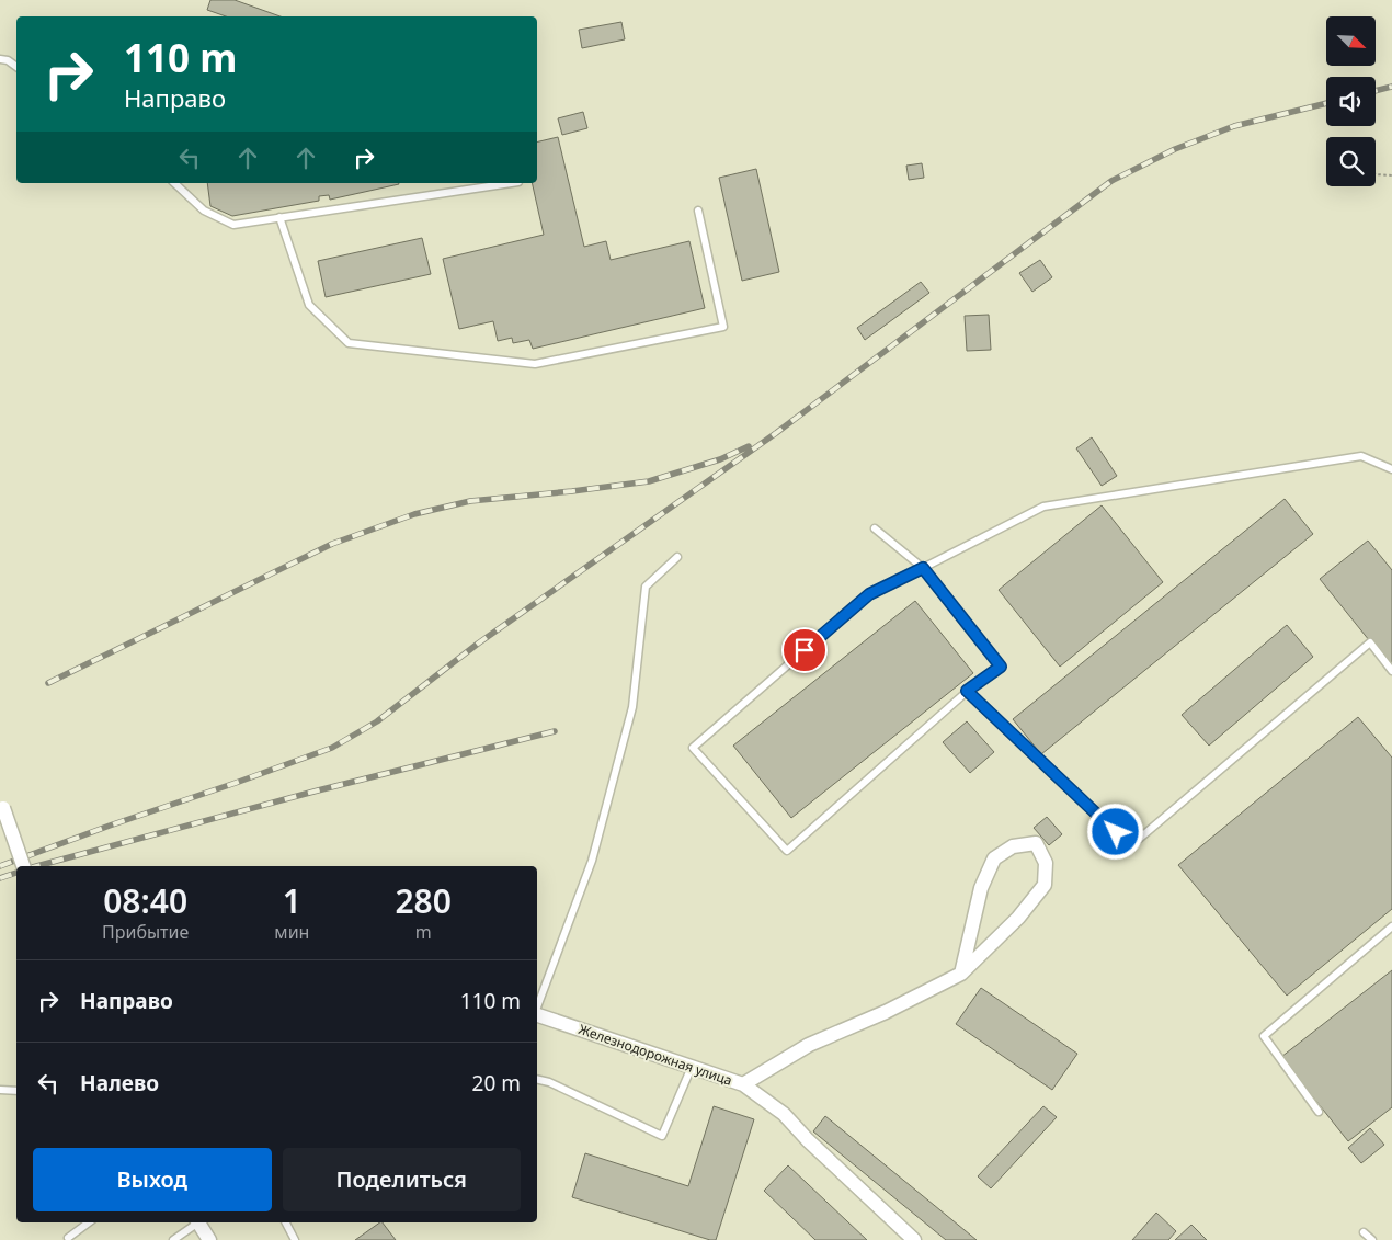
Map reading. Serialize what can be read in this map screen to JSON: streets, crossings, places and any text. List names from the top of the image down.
{
  "streets": {
    "street": ["Железнодорожная улица"]
  },
  "north": "bottom right",
  "page": {
    "turn": ["110 m", "Направо"],
    "eta": [
      "08:40",
      "Прибытие",
      "1",
      "мин",
      "280",
      "m"
    ],
    "list": [
      {
        "name": "Направо",
        "value": "110 m"
      },
      {
        "name": "Налево",
        "value": "20 m"
      }
    ],
    "buttons": ["Выход", "Поделиться"]
  }
}
